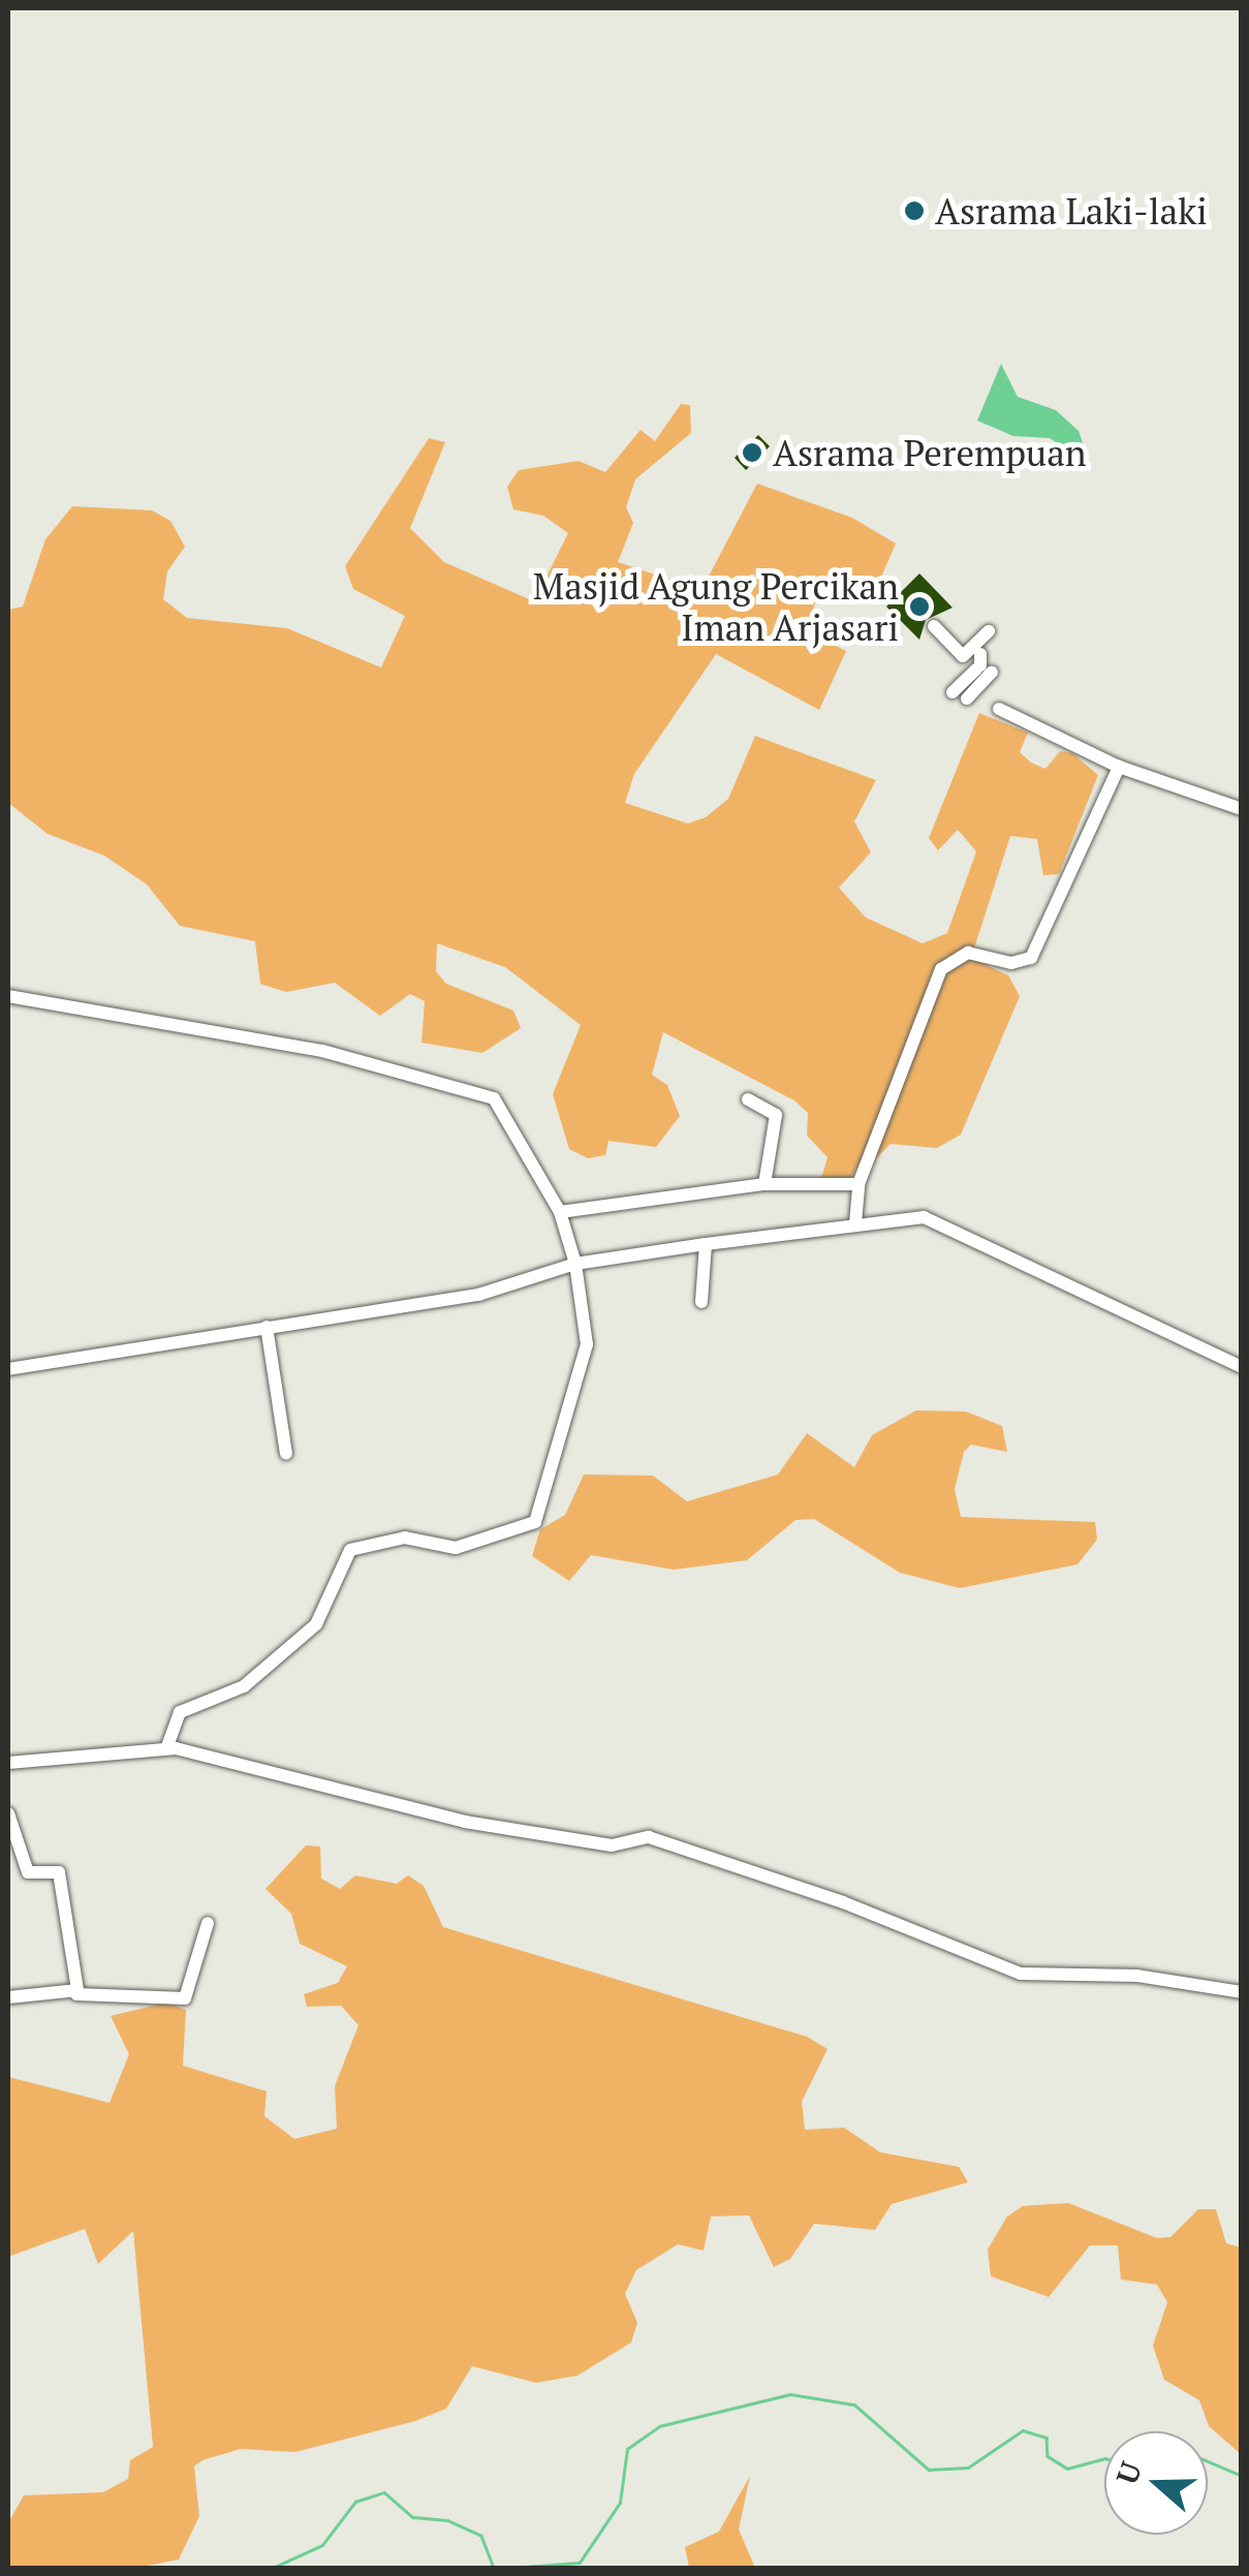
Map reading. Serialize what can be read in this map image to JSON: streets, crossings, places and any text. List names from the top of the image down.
{
  "places": ["Asrama Laki-laki", "Asrama Perempuan", "Masjid Agung Percikan Iman Arjasari"],
  "north": "left"
}
